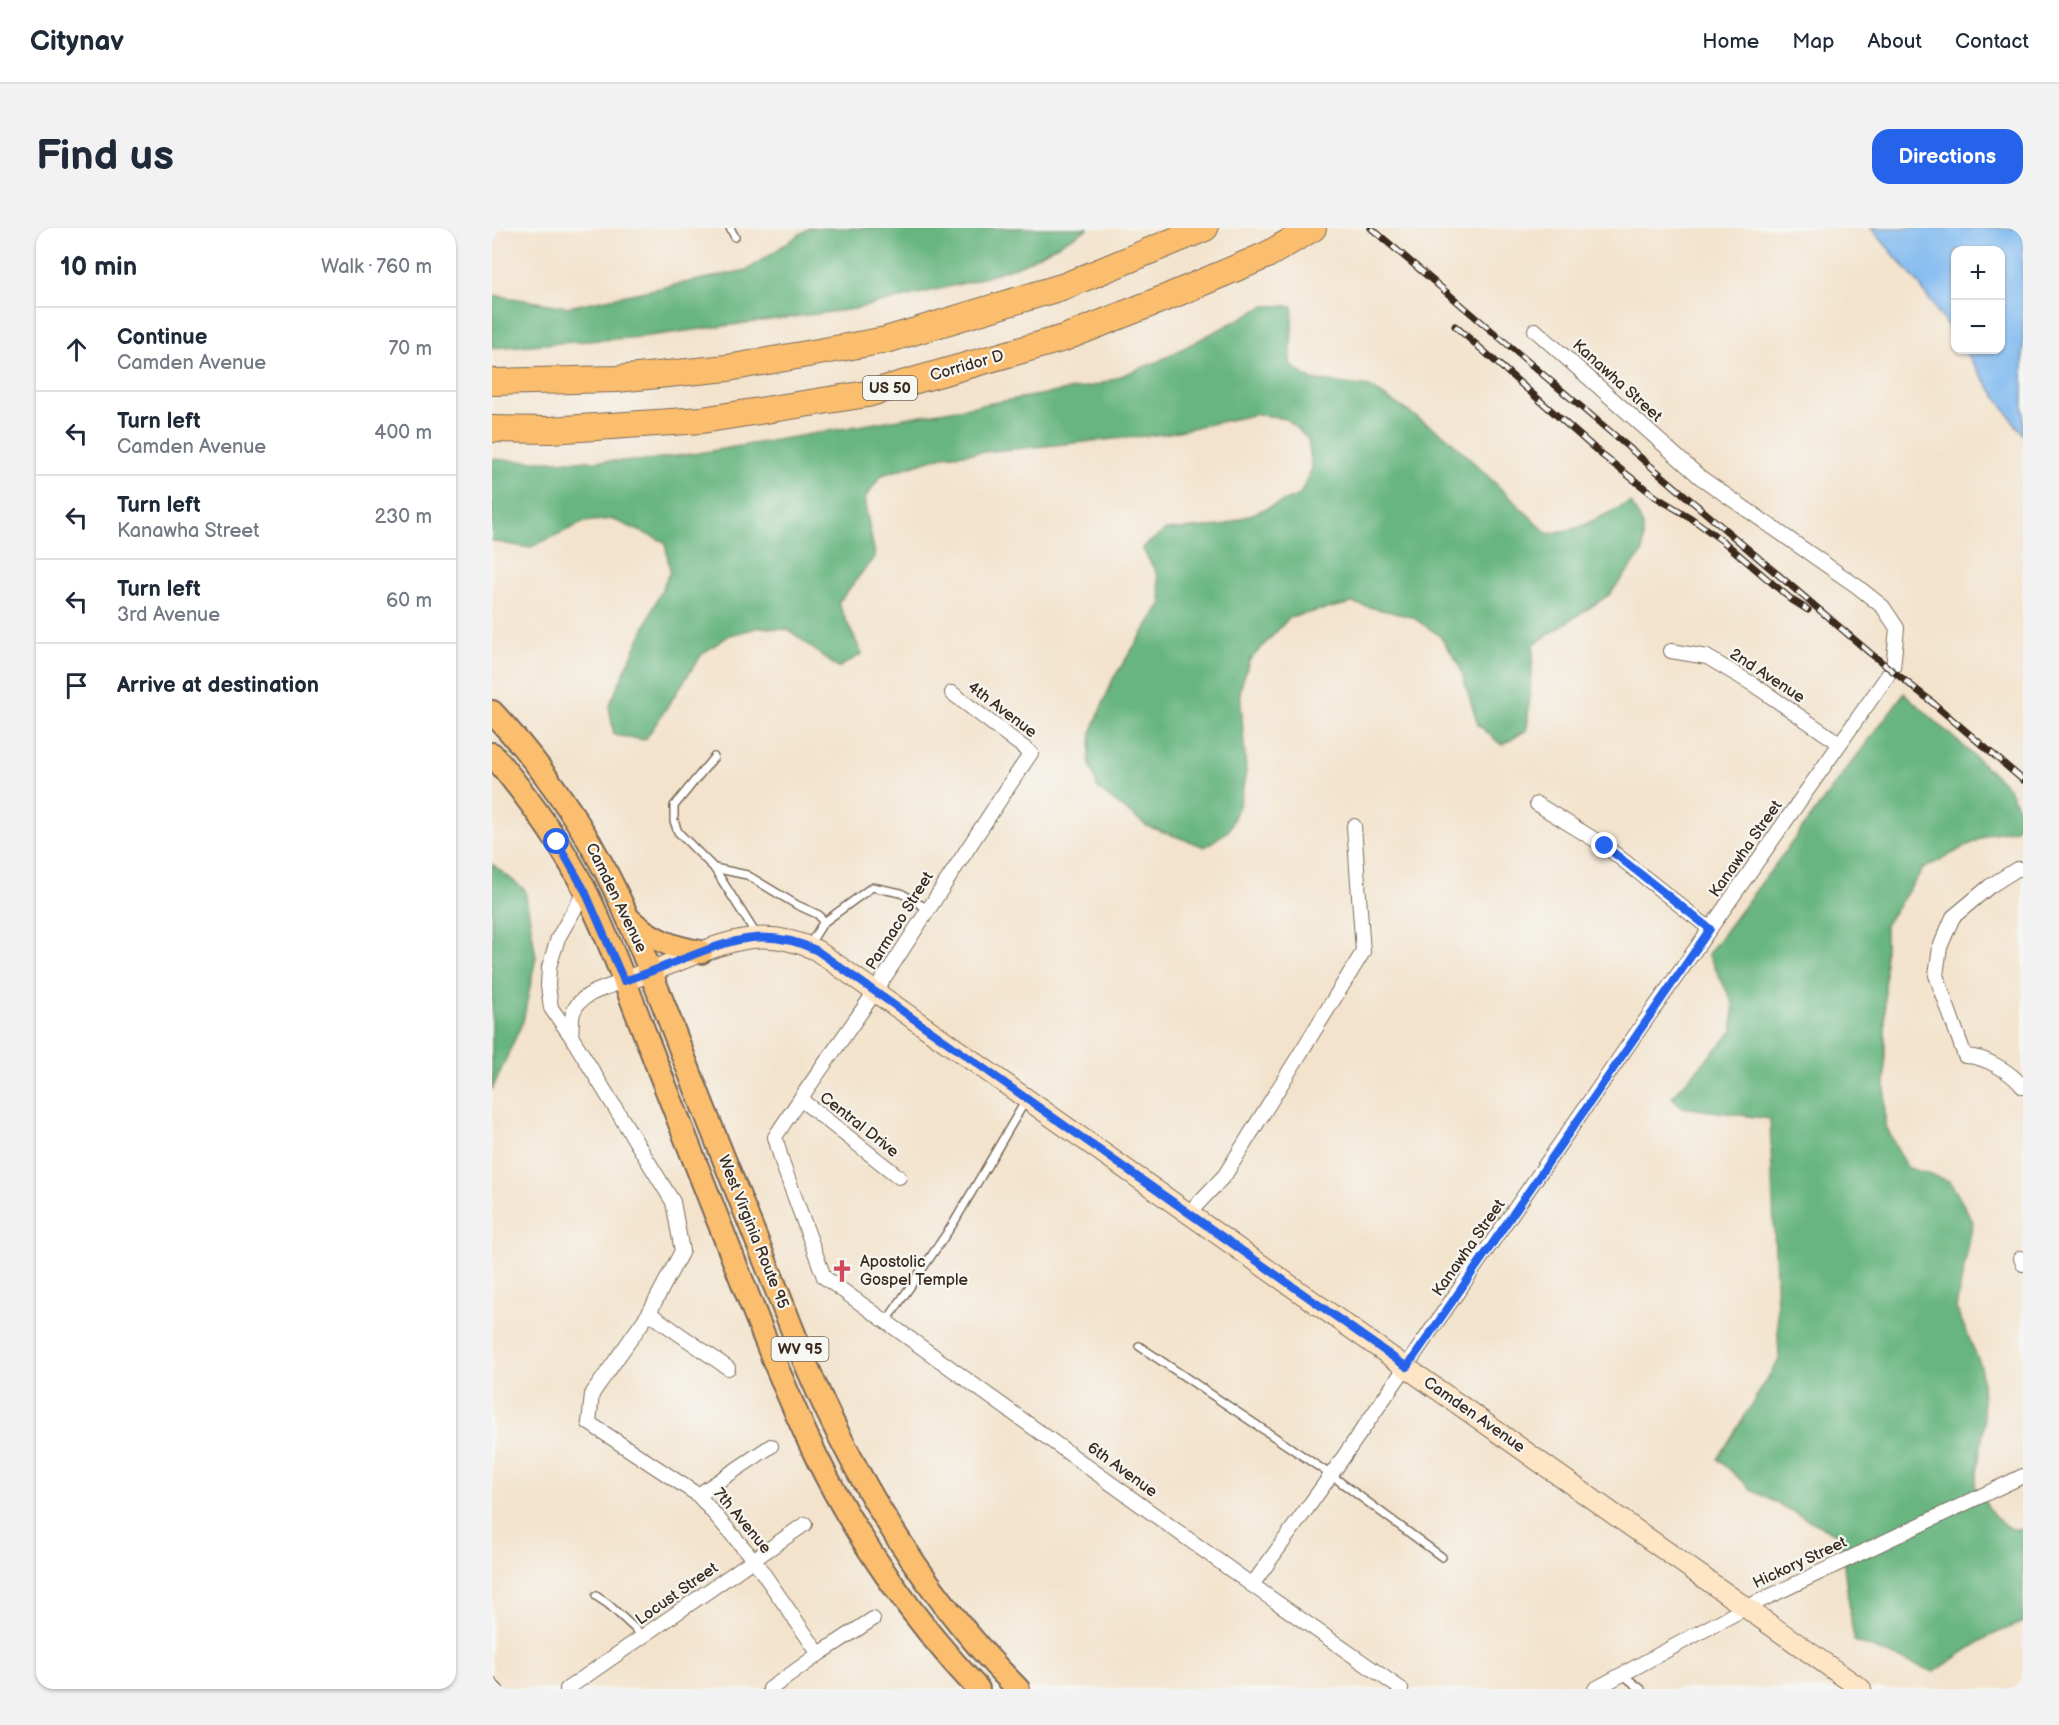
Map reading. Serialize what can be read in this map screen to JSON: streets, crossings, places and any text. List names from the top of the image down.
{
  "streets": {
    "highway": ["Corridor D", "US 50"],
    "main road": ["Camden Avenue", "West Virginia Route 95", "WV 95"],
    "street": [
      "Kanawha Street",
      "2nd Avenue",
      "4th Avenue",
      "Parmaco Street",
      "Central Drive",
      "6th Avenue",
      "7th Avenue",
      "Hickory Street",
      "Locust Street"
    ]
  },
  "crossings": [
    ["Kanawha Street", "2nd Avenue"],
    ["Kanawha Street", "Camden Avenue"],
    ["Kanawha Street", "6th Avenue"],
    ["4th Avenue", "Parmaco Street"],
    ["Camden Avenue", "Parmaco Street"],
    ["Camden Avenue", "West Virginia Route 95"],
    ["Camden Avenue", "Hickory Street"],
    ["Parmaco Street", "Central Drive"],
    ["Parmaco Street", "6th Avenue"],
    ["7th Avenue", "Locust Street"]
  ],
  "places": {
    "church": ["Apostolic Gospel Temple"]
  },
  "page": {
    "header": "Citynav",
    "nav": [
      "Home",
      "Map",
      "About",
      "Contact"
    ],
    "buttons": "Directions",
    "title": "Find us",
    "heading": ["10 min", "Walk · 760 m"],
    "map_buttons": ["+", "−"],
    "list": [
      ["Continue", "Camden Avenue", "70 m"],
      ["Turn left", "Camden Avenue", "400 m"],
      ["Turn left", "Kanawha Street", "230 m"],
      ["Turn left", "3rd Avenue", "60 m"],
      "Arrive at destination"
    ]
  }
}
